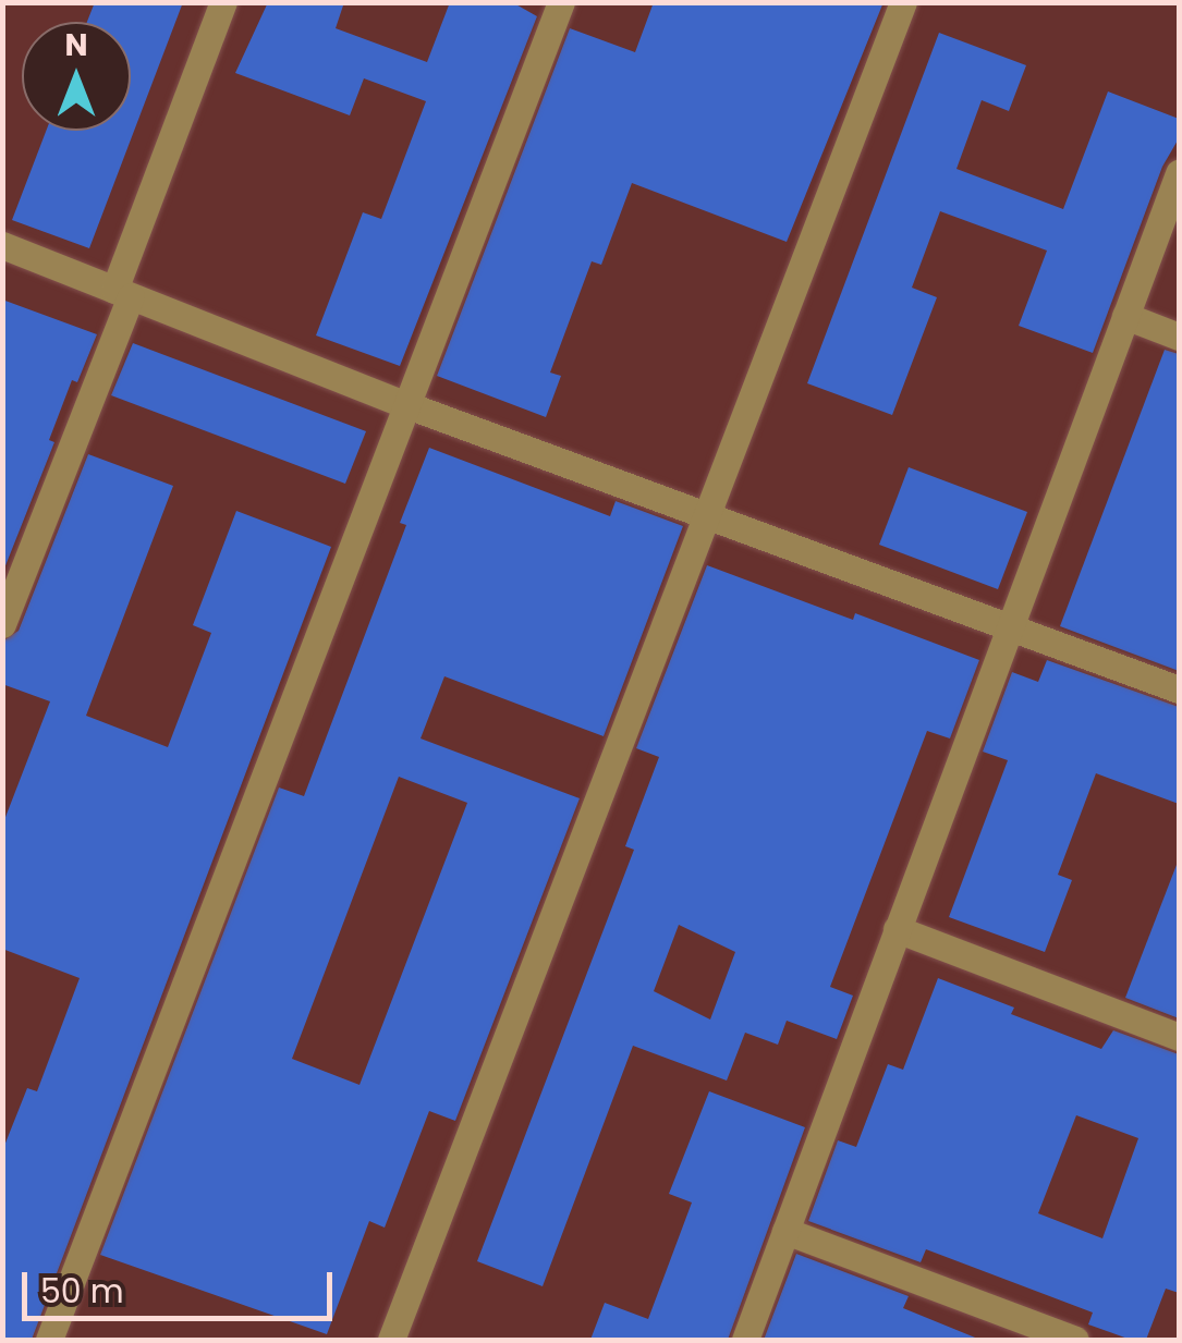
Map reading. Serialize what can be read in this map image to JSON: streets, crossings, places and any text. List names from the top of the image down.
{
  "scale_bar": "50 m",
  "north": "top"
}
